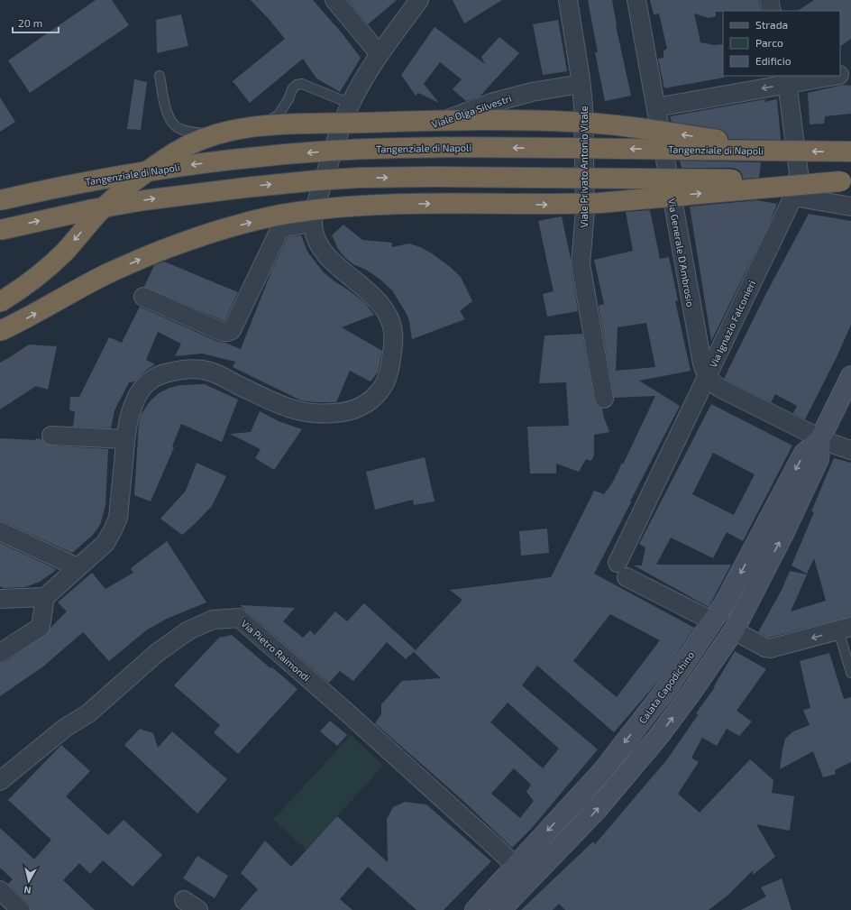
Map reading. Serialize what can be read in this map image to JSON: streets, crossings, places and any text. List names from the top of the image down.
{
  "streets": {
    "highway": ["Tangenziale di Napoli"],
    "main road": ["Calata Capodichino"],
    "street": [
      "Viale Olga Silvestri",
      "Viale Privato Antonio Vitale",
      "Via Generale D'Ambrosio",
      "Via Ignazio Falconieri",
      "Via Pietro Raimondi"
    ]
  },
  "crossings": [
    ["Viale Olga Silvestri", "Viale Privato Antonio Vitale"],
    ["Via Generale D'Ambrosio", "Via Ignazio Falconieri"],
    ["Via Ignazio Falconieri", "Calata Capodichino"],
    ["Via Pietro Raimondi", "Calata Capodichino"]
  ],
  "legend": ["Strada", "Parco", "Edificio"],
  "scale_bar": "20 m",
  "north": "bottom"
}
